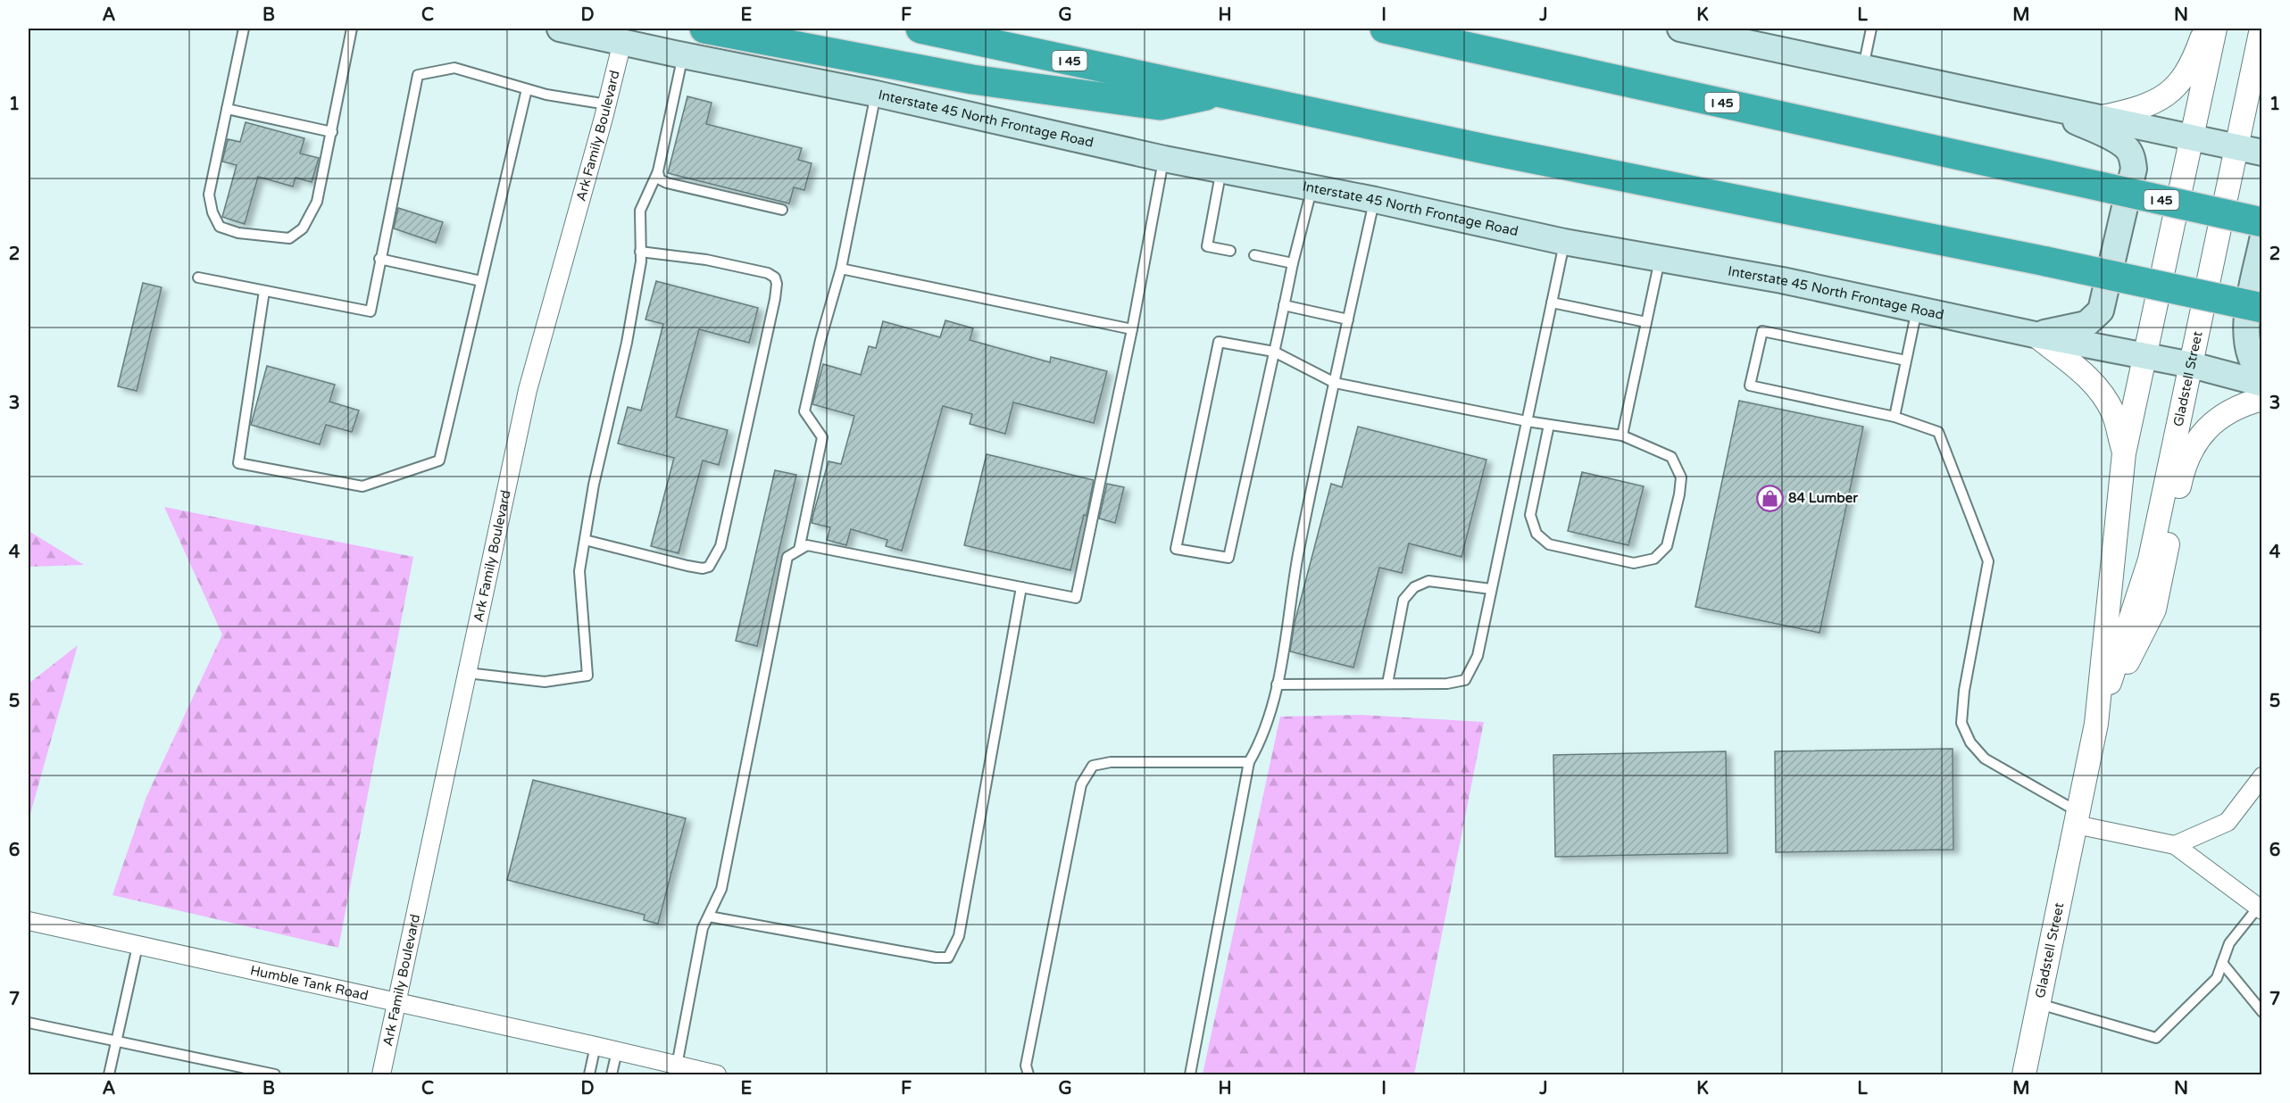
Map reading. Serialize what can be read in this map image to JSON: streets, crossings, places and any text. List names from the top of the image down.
{
  "streets": {
    "highway": ["I 45"],
    "main road": ["Interstate 45 North Frontage Road"],
    "street": ["Ark Family Boulevard", "Gladstell Street", "Humble Tank Road"]
  },
  "crossings": [
    ["Interstate 45 North Frontage Road", "Ark Family Boulevard"],
    ["Interstate 45 North Frontage Road", "Gladstell Street"],
    ["Ark Family Boulevard", "Humble Tank Road"]
  ],
  "places": {
    "shop": ["84 Lumber"]
  },
  "grid": {
    "columns": [
      "A",
      "B",
      "C",
      "D",
      "E",
      "F",
      "G",
      "H",
      "I",
      "J",
      "K",
      "L",
      "M",
      "N"
    ],
    "rows": [
      "1",
      "2",
      "3",
      "4",
      "5",
      "6",
      "7"
    ]
  }
}
